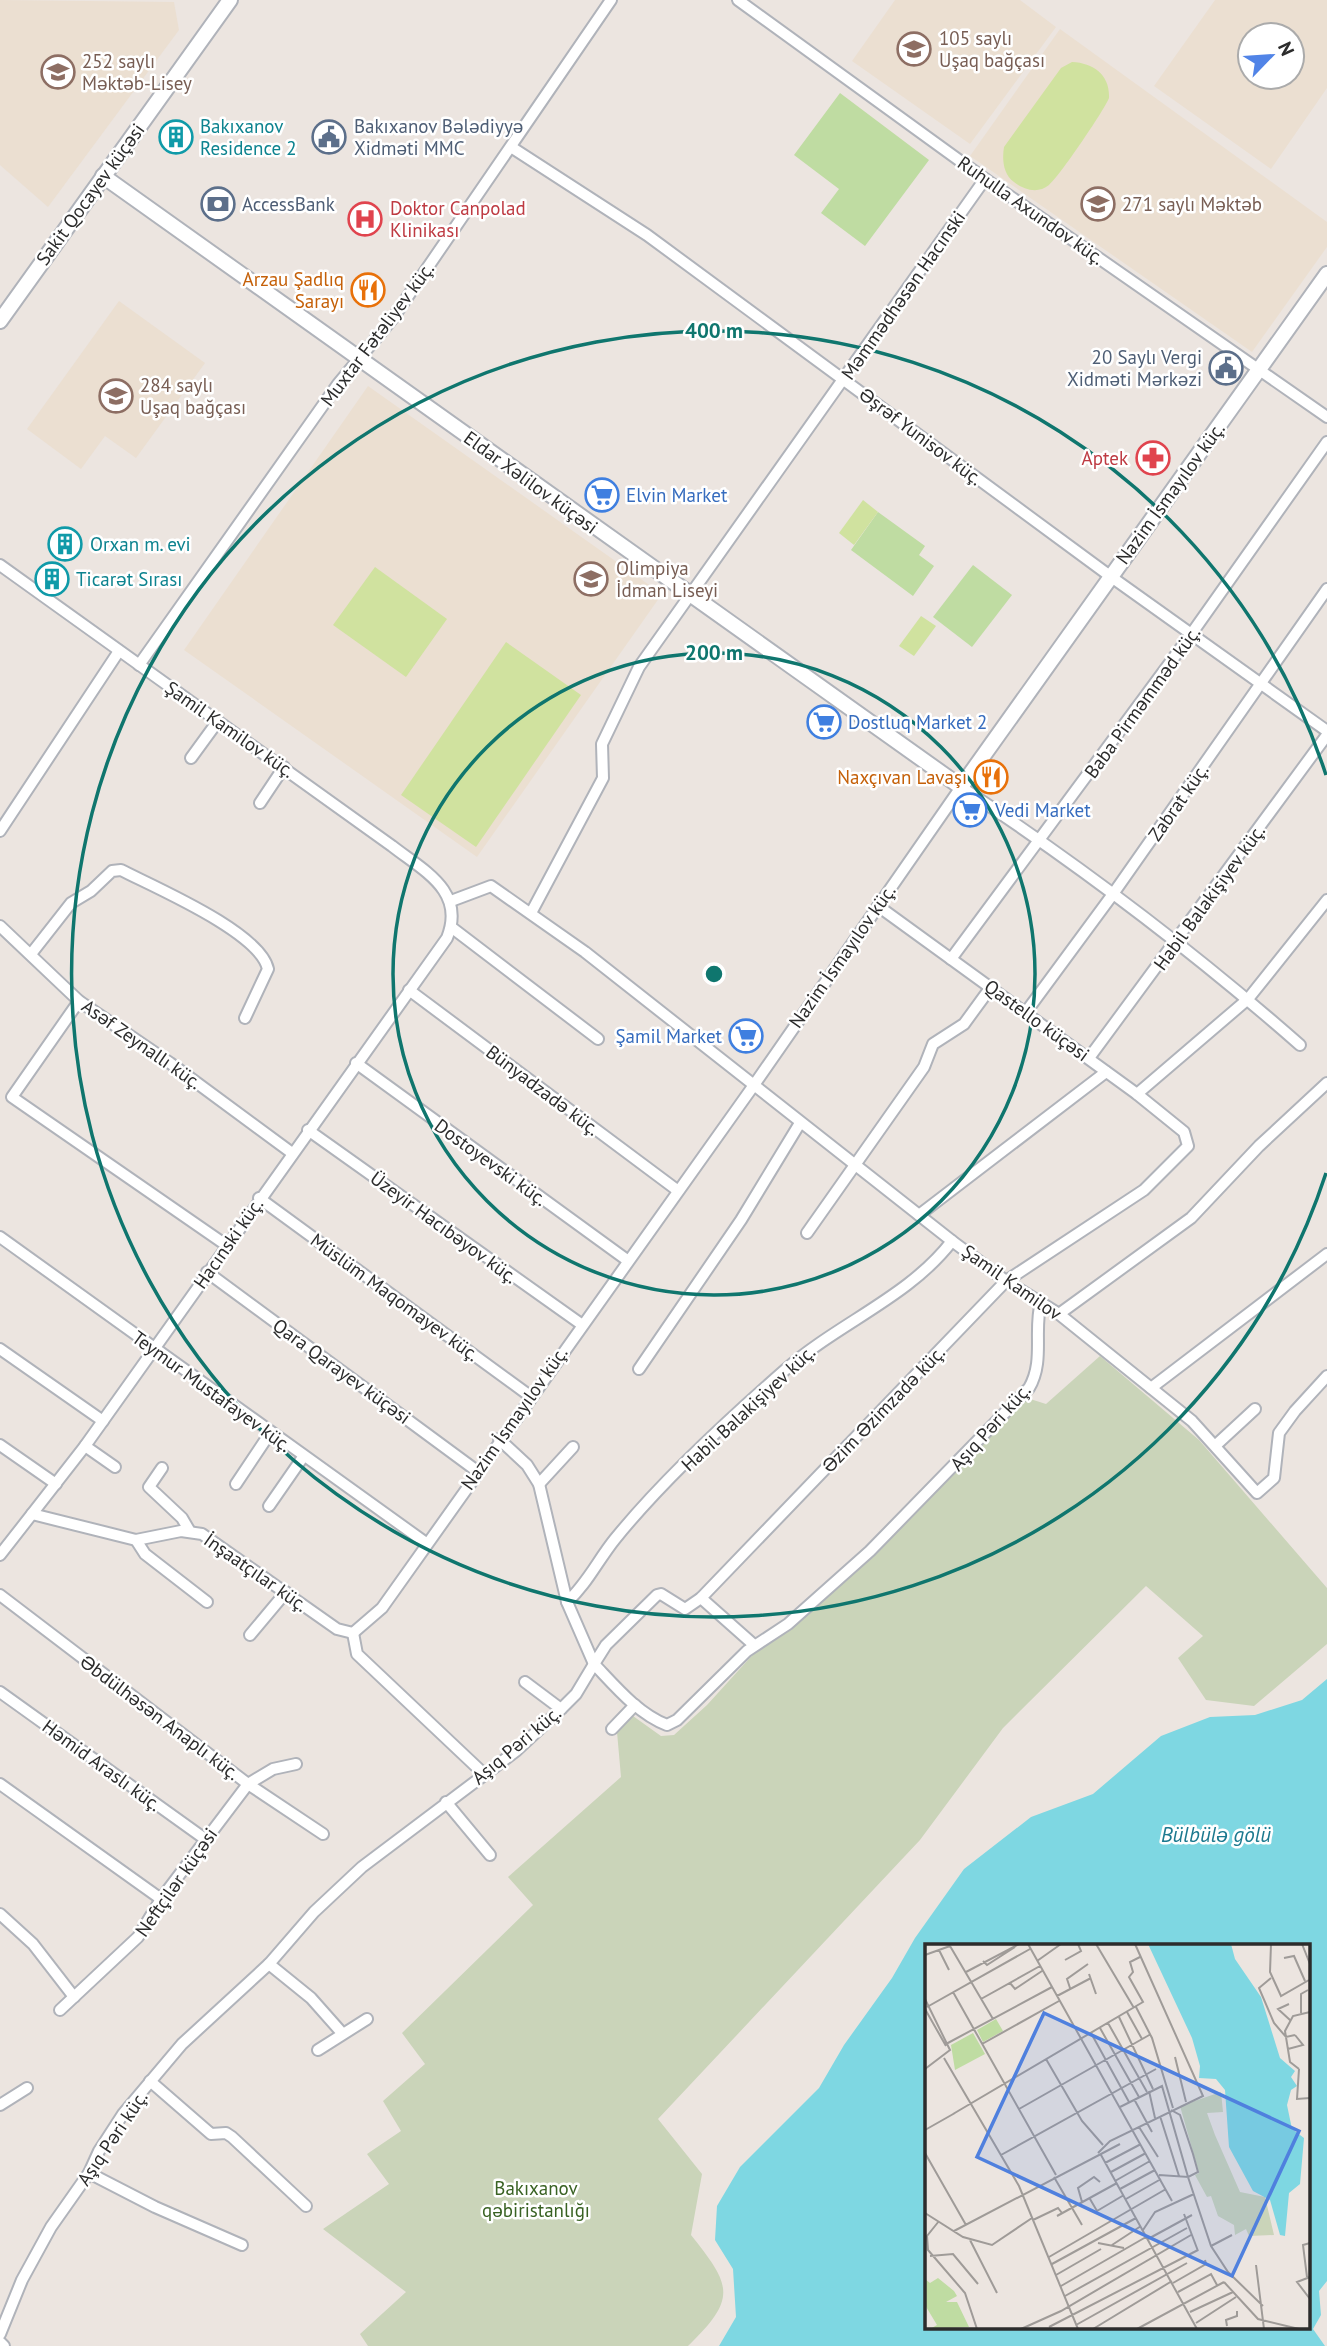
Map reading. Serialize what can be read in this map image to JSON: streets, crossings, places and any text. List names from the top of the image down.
{
  "streets": {
    "street": [
      "Sakit Qocayev küçəsi",
      "Ruhulla Axundov küç.",
      "Məmmədhəsən Hacınski",
      "Muxtar Fətəliyev küç.",
      "Əşrəf Yunisov küç.",
      "Eldar Xəlilov küçəsi",
      "Nazim İsmayılov küç.",
      "Baba Pirməmməd küç.",
      "Şamil Kamilov küç.",
      "Zabrat küç.",
      "Habil Balakişiyev küç.",
      "Qastello küçəsi",
      "Asəf Zeynallı küç.",
      "Bünyadzadə küç.",
      "Dostoyevski küç.",
      "Üzeyir Hacıbəyov küç.",
      "Hacınski küç.",
      "Şamil Kamilov",
      "Müslüm Maqomayev küç.",
      "Qara Qarayev küçəsi",
      "Teymur Mustafayev küç.",
      "Əzim Əzimzadə küç.",
      "Aşıq Pəri küç.",
      "İnşaatçılar küç.",
      "Əbdülhəsən Anaplı küç.",
      "Həmid Araslı küç.",
      "Neftçilər küçəsi"
    ]
  },
  "crossings": [
    ["Sakit Qocayev küçəsi", "Eldar Xəlilov küçəsi"],
    ["Ruhulla Axundov küç.", "Məmmədhəsən Hacınski"],
    ["Ruhulla Axundov küç.", "Nazim İsmayılov küç."],
    ["Məmmədhəsən Hacınski", "Əşrəf Yunisov küç."],
    ["Məmmədhəsən Hacınski", "Eldar Xəlilov küçəsi"],
    ["Muxtar Fətəliyev küç.", "Əşrəf Yunisov küç."],
    ["Muxtar Fətəliyev küç.", "Eldar Xəlilov küçəsi"],
    ["Muxtar Fətəliyev küç.", "Şamil Kamilov küç."],
    ["Əşrəf Yunisov küç.", "Nazim İsmayılov küç."],
    ["Əşrəf Yunisov küç.", "Baba Pirməmməd küç."],
    ["Əşrəf Yunisov küç.", "Zabrat küç."],
    ["Əşrəf Yunisov küç.", "Habil Balakişiyev küç."],
    ["Eldar Xəlilov küçəsi", "Nazim İsmayılov küç."],
    ["Nazim İsmayılov küç.", "Qastello küçəsi"],
    ["Nazim İsmayılov küç.", "Bünyadzadə küç."],
    ["Nazim İsmayılov küç.", "Dostoyevski küç."],
    ["Nazim İsmayılov küç.", "Üzeyir Hacıbəyov küç."],
    ["Nazim İsmayılov küç.", "Şamil Kamilov"],
    ["Nazim İsmayılov küç.", "Müslüm Maqomayev küç."],
    ["Nazim İsmayılov küç.", "Qara Qarayev küçəsi"],
    ["Nazim İsmayılov küç.", "Teymur Mustafayev küç."],
    ["Nazim İsmayılov küç.", "İnşaatçılar küç."],
    ["Baba Pirməmməd küç.", "Qastello küçəsi"],
    ["Zabrat küç.", "Qastello küçəsi"],
    ["Habil Balakişiyev küç.", "Qastello küçəsi"],
    ["Habil Balakişiyev küç.", "Şamil Kamilov"],
    ["Qastello küçəsi", "Əzim Əzimzadə küç."],
    ["Asəf Zeynallı küç.", "Hacınski küç."],
    ["Bünyadzadə küç.", "Hacınski küç."],
    ["Dostoyevski küç.", "Hacınski küç."],
    ["Üzeyir Hacıbəyov küç.", "Hacınski küç."],
    ["Hacınski küç.", "Müslüm Maqomayev küç."],
    ["Hacınski küç.", "Qara Qarayev küçəsi"],
    ["Hacınski küç.", "Teymur Mustafayev küç."],
    ["Hacınski küç.", "İnşaatçılar küç."],
    ["Şamil Kamilov", "Əzim Əzimzadə küç."],
    ["Şamil Kamilov", "Aşıq Pəri küç."],
    ["Əbdülhəsən Anaplı küç.", "Neftçilər küçəsi"],
    ["Həmid Araslı küç.", "Neftçilər küçəsi"]
  ],
  "water": ["Bülbülə gölü"],
  "parks": ["Bakıxanov qəbiristanlığı"],
  "places": {
    "school or university": [
      "105 saylı Uşaq bağçası",
      "252 saylı Məktəb-Lisey",
      "271 saylı Məktəb",
      "284 saylı Uşaq bağçası",
      "Olimpiya İdman Liseyi"
    ],
    "building": ["Bakıxanov Residence 2", "Orxan m. evi", "Ticarət Sırası"],
    "public building": ["Bakıxanov Bələdiyyə Xidməti MMC", "20 Saylı Vergi Xidməti Mərkəzi"],
    "bank": ["AccessBank"],
    "hospital": ["Doktor Canpolad Klinikası"],
    "restaurant": ["Arzau Şadlıq Sarayı", "Naxçıvan Lavaşı"],
    "pharmacy": ["Aptek"],
    "supermarket": [
      "Elvin Market",
      "Dostluq Market 2",
      "Vedi Market",
      "Şamil Market"
    ]
  },
  "north": "top right",
  "rings": ["400 m", "200 m"]
}
